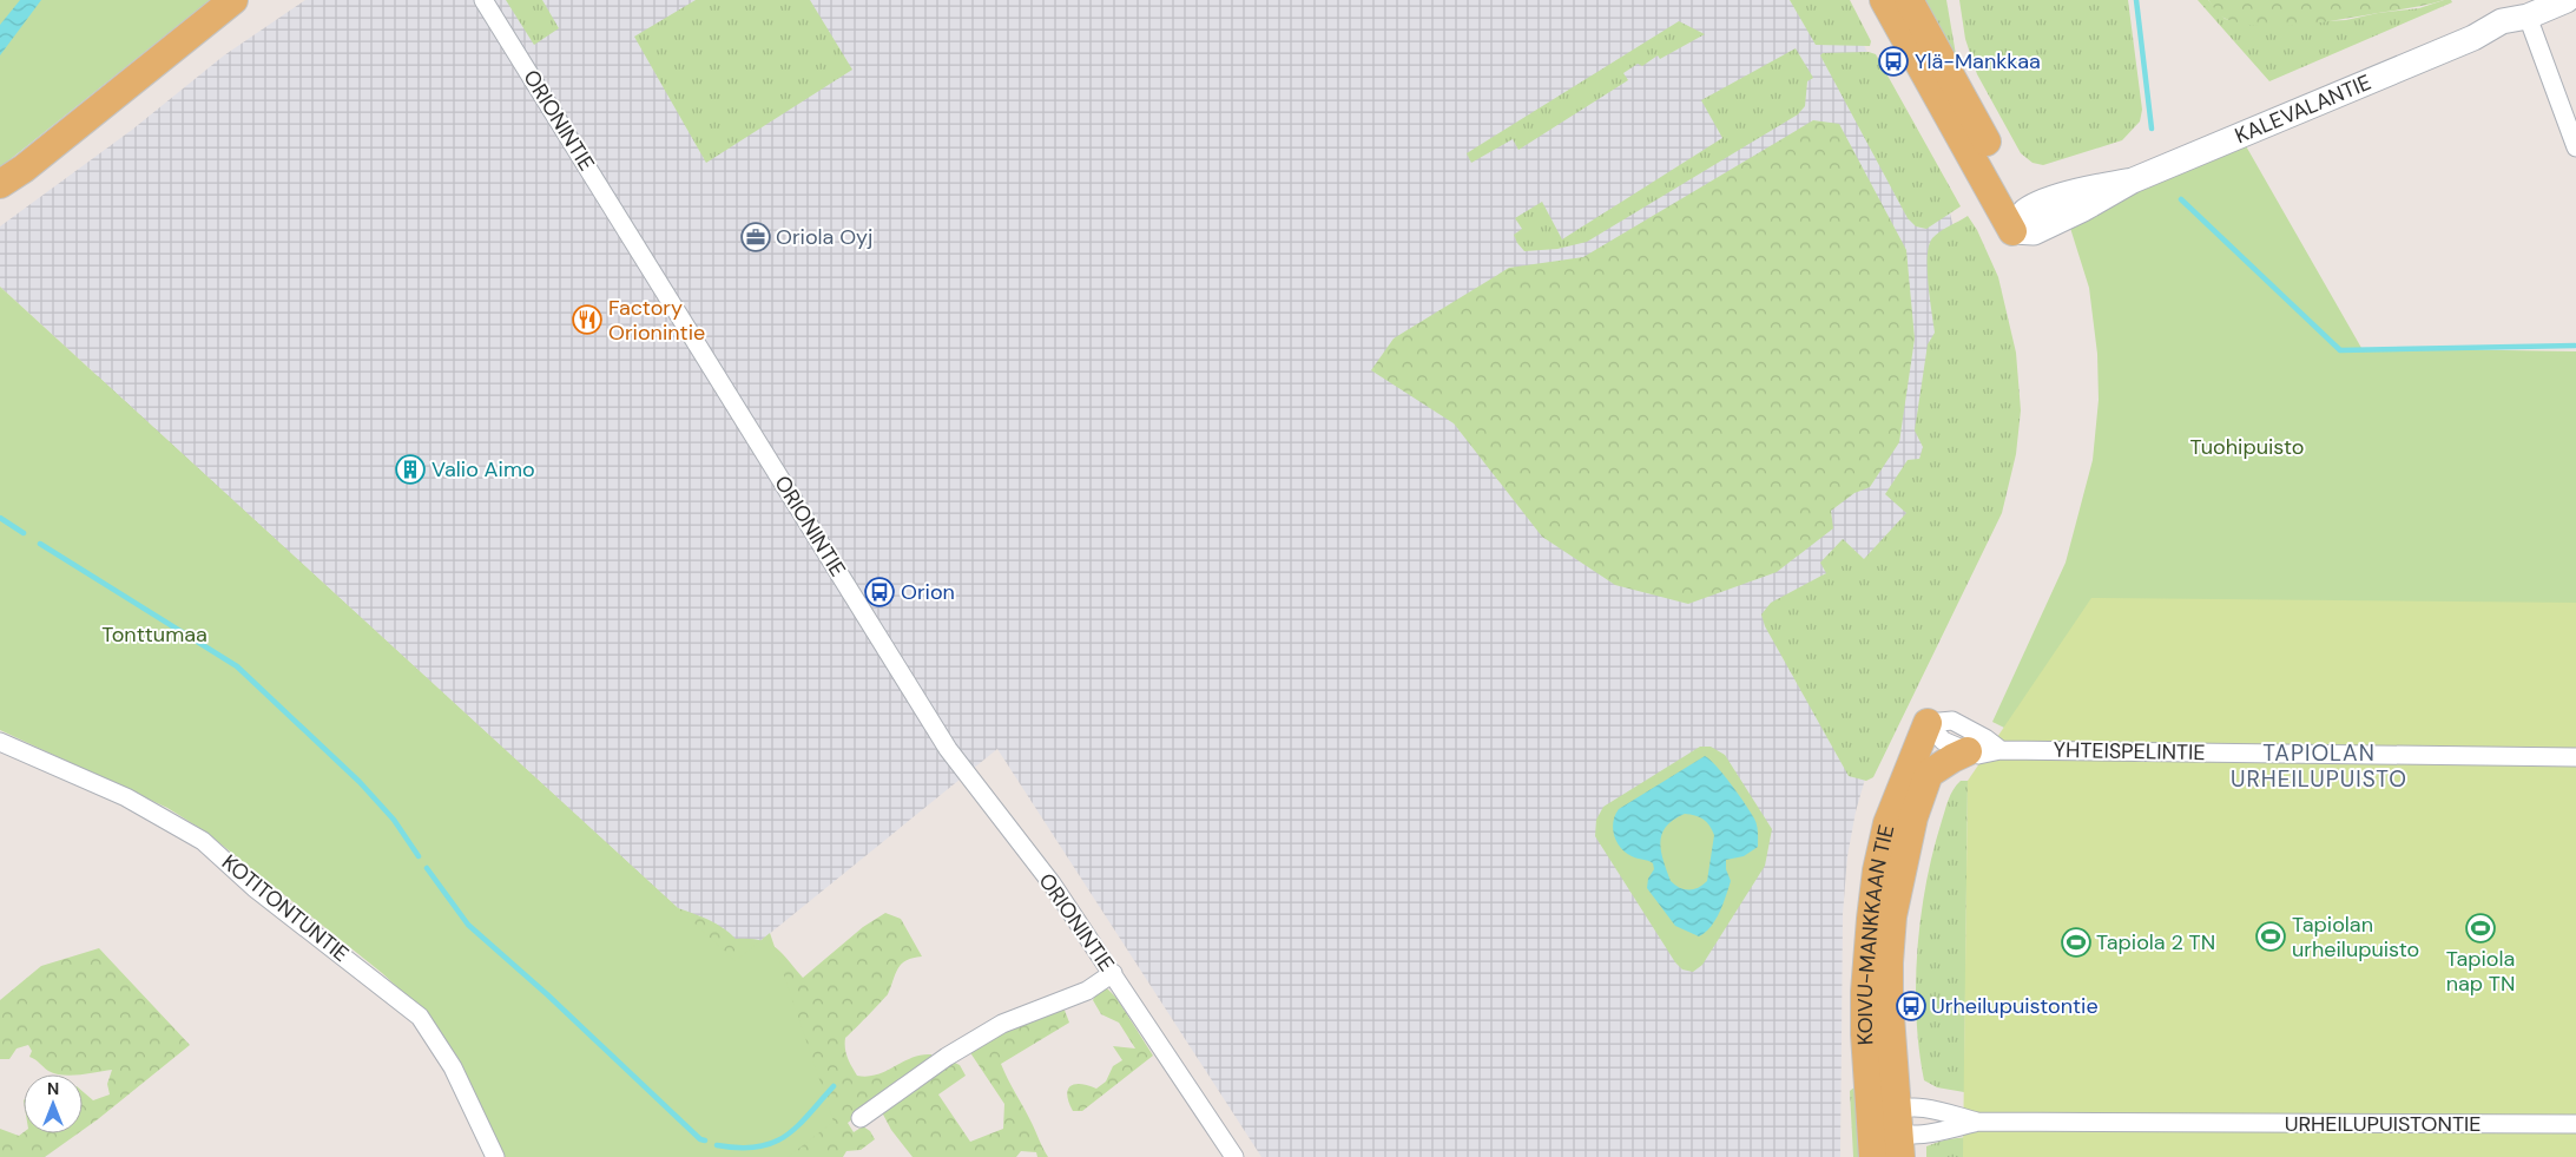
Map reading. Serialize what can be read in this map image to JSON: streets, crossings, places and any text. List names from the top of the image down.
{
  "streets": {
    "main road": ["KALEVALANTIE", "KOIVU-MANKKAAN TIE"],
    "street": [
      "ORIONINTIE",
      "YHTEISPELINTIE",
      "KOTITONTUNTIE",
      "URHEILUPUISTONTIE"
    ]
  },
  "crossings": [
    ["YHTEISPELINTIE", "KOIVU-MANKKAAN TIE"],
    ["KOIVU-MANKKAAN TIE", "URHEILUPUISTONTIE"]
  ],
  "districts": ["TAPIOLAN URHEILUPUISTO"],
  "parks": ["Tuohipuisto", "Tonttumaa"],
  "places": {
    "bus stop": ["Ylä-Mankkaa", "Orion", "Urheilupuistontie"],
    "office": ["Oriola Oyj"],
    "restaurant": ["Factory Orionintie"],
    "building": ["Valio Aimo"],
    "sports": ["Tapiola nap TN", "Tapiolan urheilupuisto", "Tapiola 2 TN"]
  },
  "north": "top"
}
